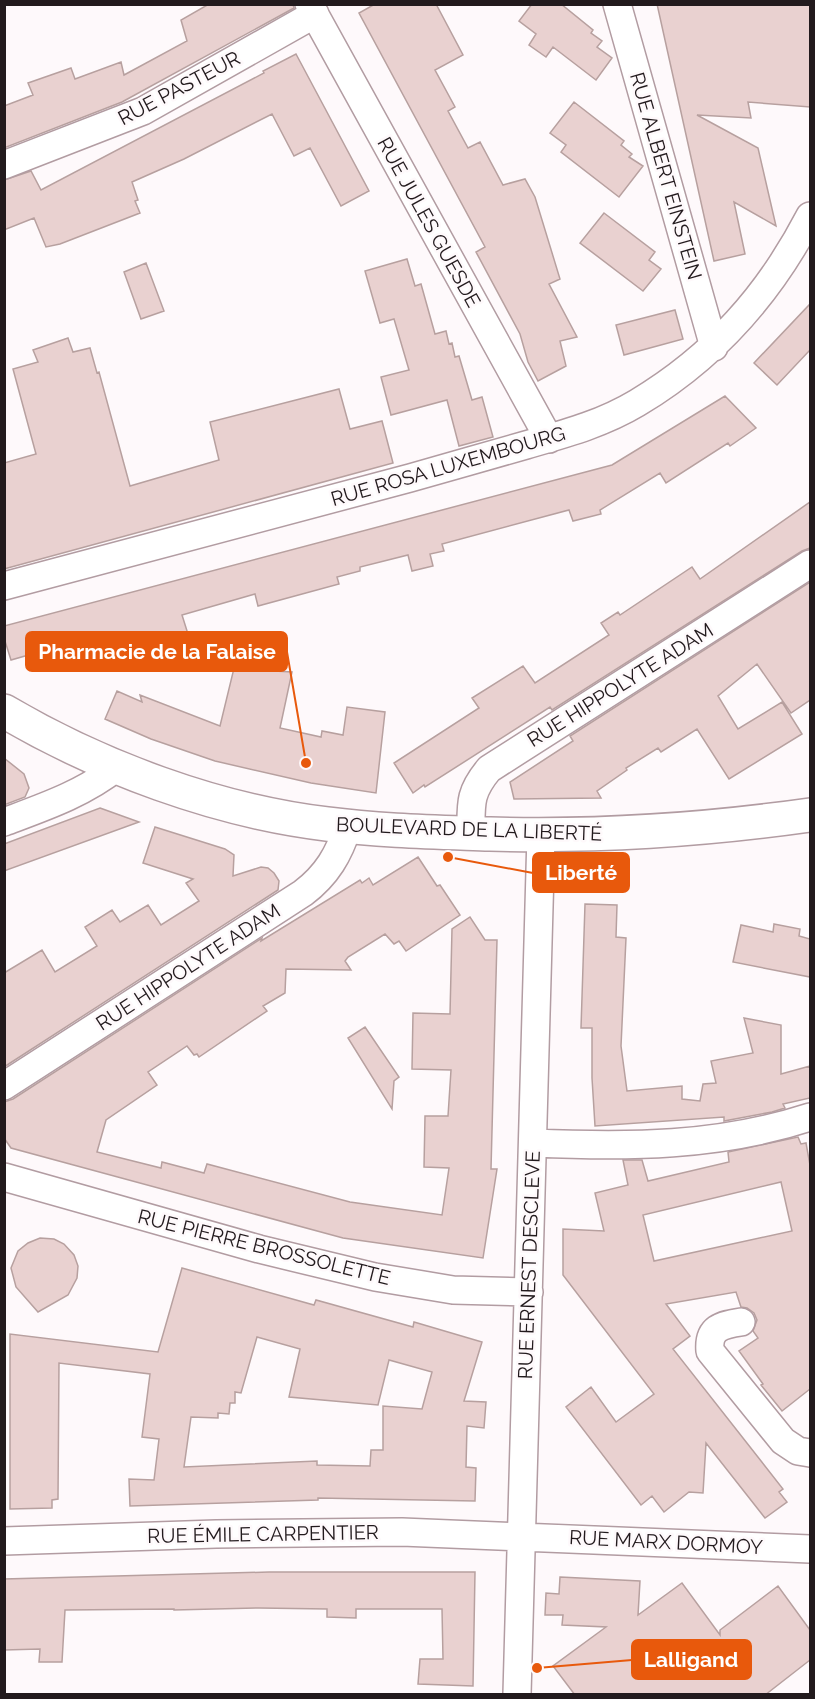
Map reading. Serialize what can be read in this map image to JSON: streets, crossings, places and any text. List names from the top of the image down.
{
  "streets": {
    "main road": ["BOULEVARD DE LA LIBERTÉ"],
    "street": [
      "RUE PASTEUR",
      "RUE ALBERT EINSTEIN",
      "RUE JULES GUESDE",
      "RUE ROSA LUXEMBOURG",
      "RUE HIPPOLYTE ADAM",
      "RUE PIERRE BROSSOLETTE",
      "RUE ERNEST DESCLEVE",
      "RUE ÉMILE CARPENTIER",
      "RUE MARX DORMOY"
    ]
  },
  "crossings": [
    ["RUE PASTEUR", "RUE JULES GUESDE"],
    ["RUE ALBERT EINSTEIN", "RUE ROSA LUXEMBOURG"],
    ["RUE JULES GUESDE", "RUE ROSA LUXEMBOURG"],
    ["RUE HIPPOLYTE ADAM", "BOULEVARD DE LA LIBERTÉ"],
    ["BOULEVARD DE LA LIBERTÉ", "RUE ERNEST DESCLEVE"],
    ["RUE PIERRE BROSSOLETTE", "RUE ERNEST DESCLEVE"],
    ["RUE ERNEST DESCLEVE", "RUE ÉMILE CARPENTIER"],
    ["RUE ERNEST DESCLEVE", "RUE MARX DORMOY"],
    ["RUE ÉMILE CARPENTIER", "RUE MARX DORMOY"]
  ],
  "places": ["Pharmacie de la Falaise", "Liberté", "Lalligand"]
}
